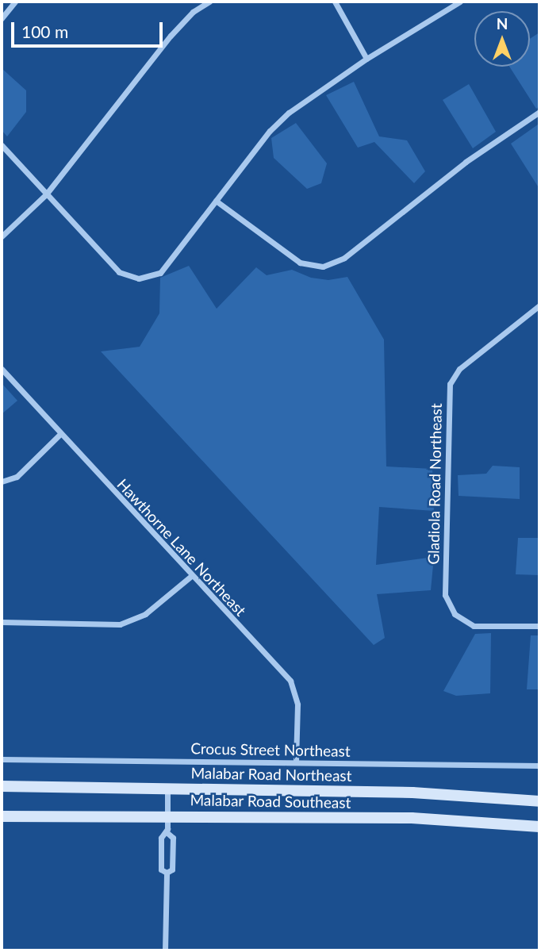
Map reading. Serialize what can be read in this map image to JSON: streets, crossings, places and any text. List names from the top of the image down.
{
  "streets": {
    "main road": ["Malabar Road Northeast", "Malabar Road Southeast"],
    "street": ["Gladiola Road Northeast", "Hawthorne Lane Northeast", "Crocus Street Northeast"]
  },
  "crossings": [
    ["Hawthorne Lane Northeast", "Crocus Street Northeast"]
  ],
  "scale_bar": "100 m",
  "north": "top"
}
